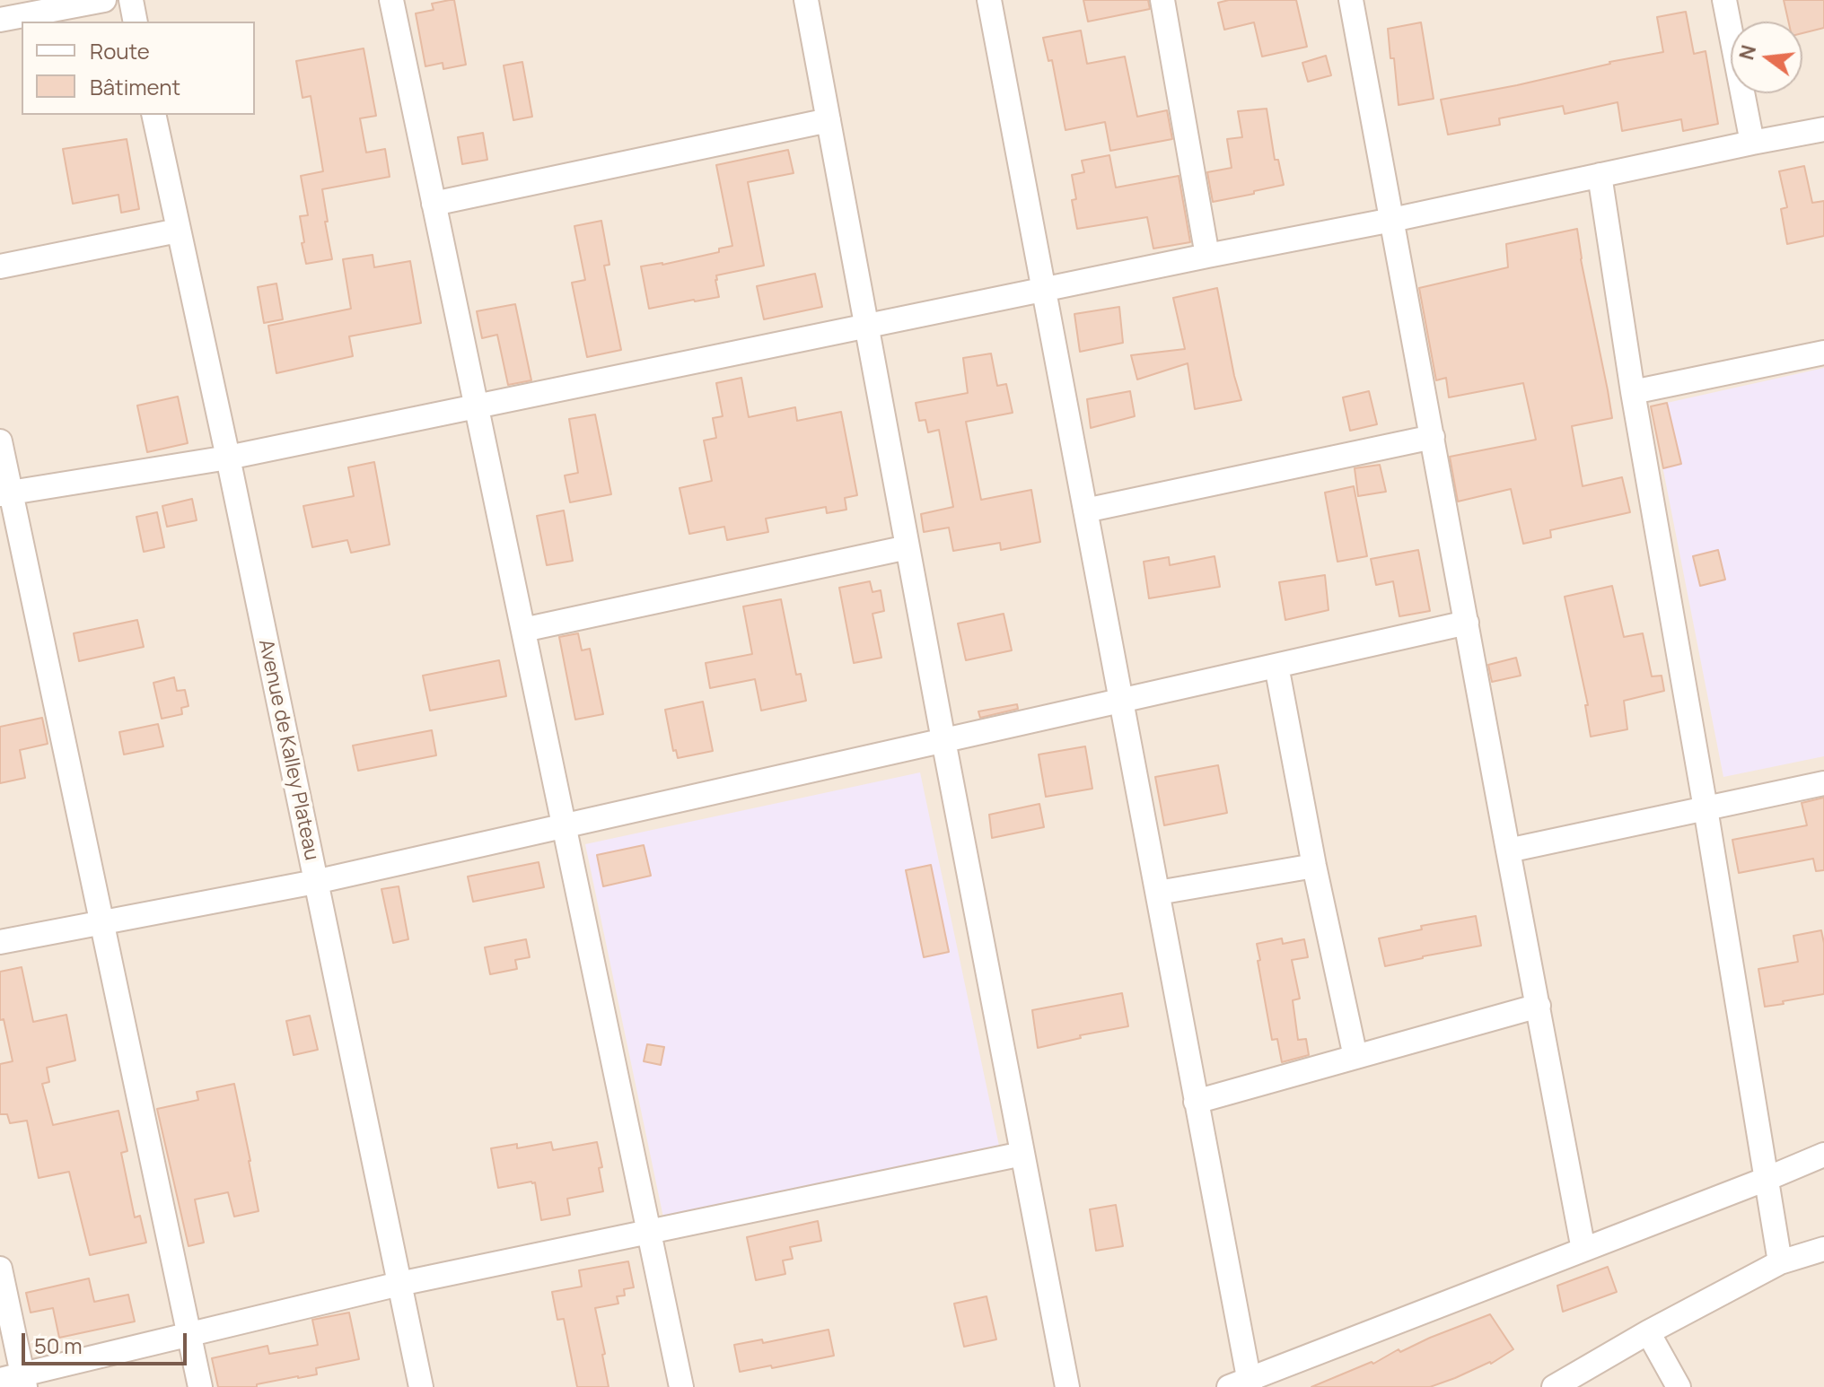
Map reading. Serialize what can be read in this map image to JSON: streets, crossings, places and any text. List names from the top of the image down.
{
  "streets": {
    "street": ["Avenue de Kalley Plateau"]
  },
  "legend": ["Route", "Bâtiment"],
  "scale_bar": "50 m",
  "north": "left"
}
